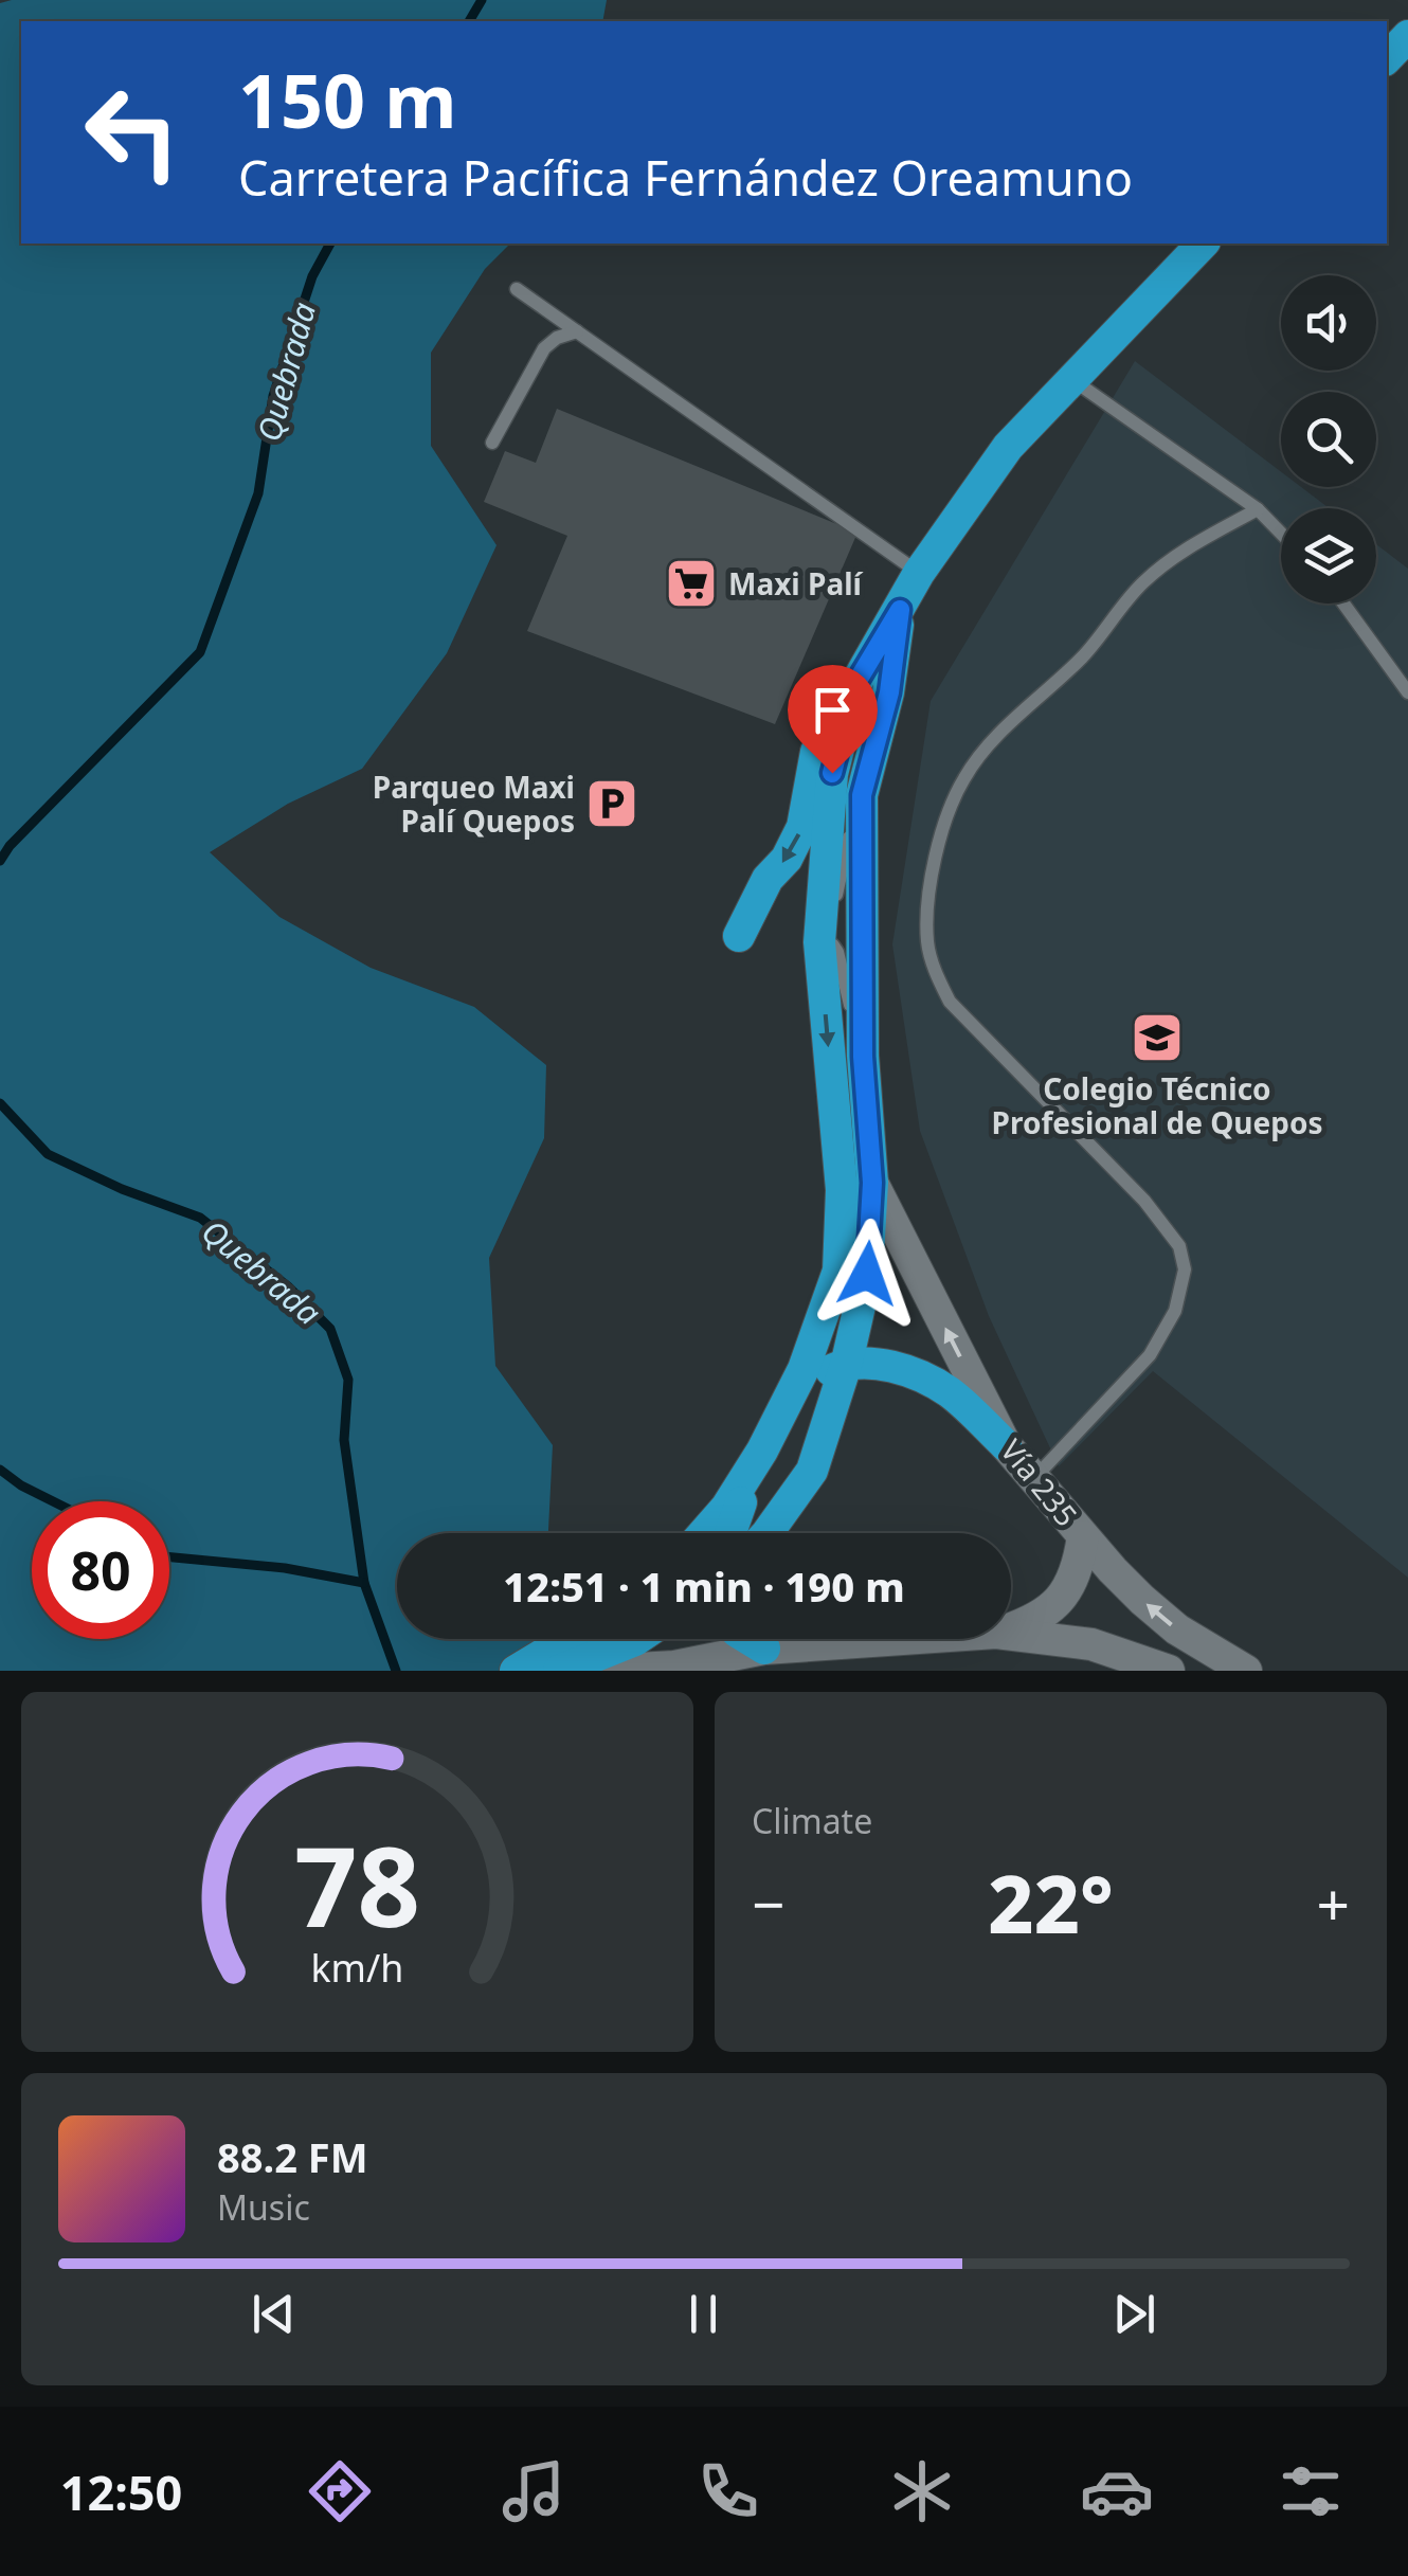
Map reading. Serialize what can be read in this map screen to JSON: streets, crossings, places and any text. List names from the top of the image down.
{
  "streets": {
    "main road": ["Vía 235"]
  },
  "one_way": ["Vía 235"],
  "water": ["Quebrada"],
  "places": {
    "supermarket": ["Maxi Palí"],
    "parking": ["Parqueo Maxi Palí Quepos"],
    "school or university": ["Colegio Técnico Profesional de Quepos"]
  },
  "page": {
    "turn": ["150 m", "Carretera Pacífica Fernández Oreamuno"],
    "limit": "80",
    "trip": "12:51 · 1 min · 190 m",
    "tile": "Climate",
    "heat": ["−", "22°", "+"],
    "song": ["88.2 FM", "Music"],
    "tabs": "12:50",
    "gauge": ["78", "km/h"]
  }
}
